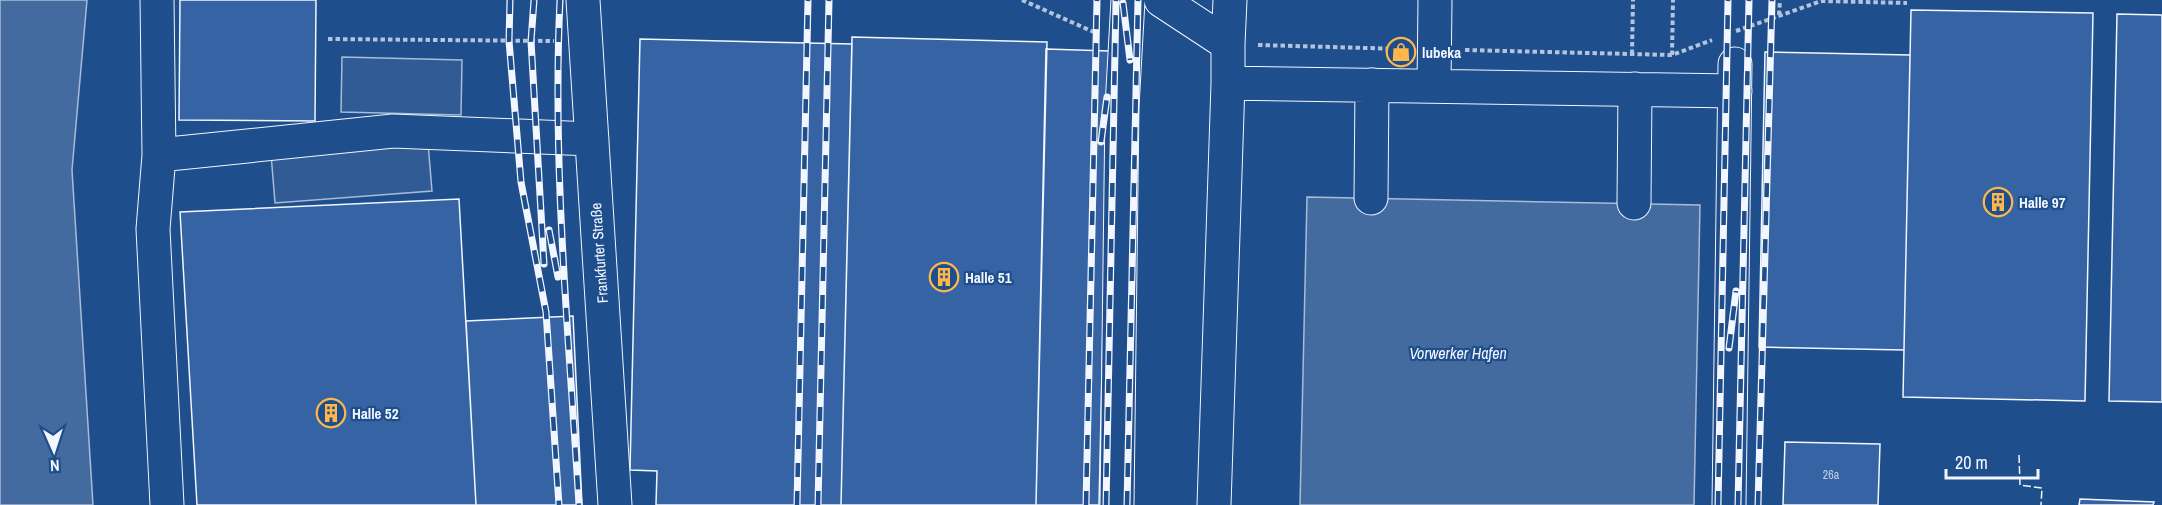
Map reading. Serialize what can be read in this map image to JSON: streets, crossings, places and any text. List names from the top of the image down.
{
  "streets": {
    "street": ["Frankfurter Straße"]
  },
  "water": ["Vorwerker Hafen"],
  "places": {
    "shop": ["lubeka"],
    "building": ["Halle 97", "Halle 51", "Halle 52"]
  },
  "house_numbers": ["26a"],
  "scale_bar": "20 m",
  "north": "bottom"
}
